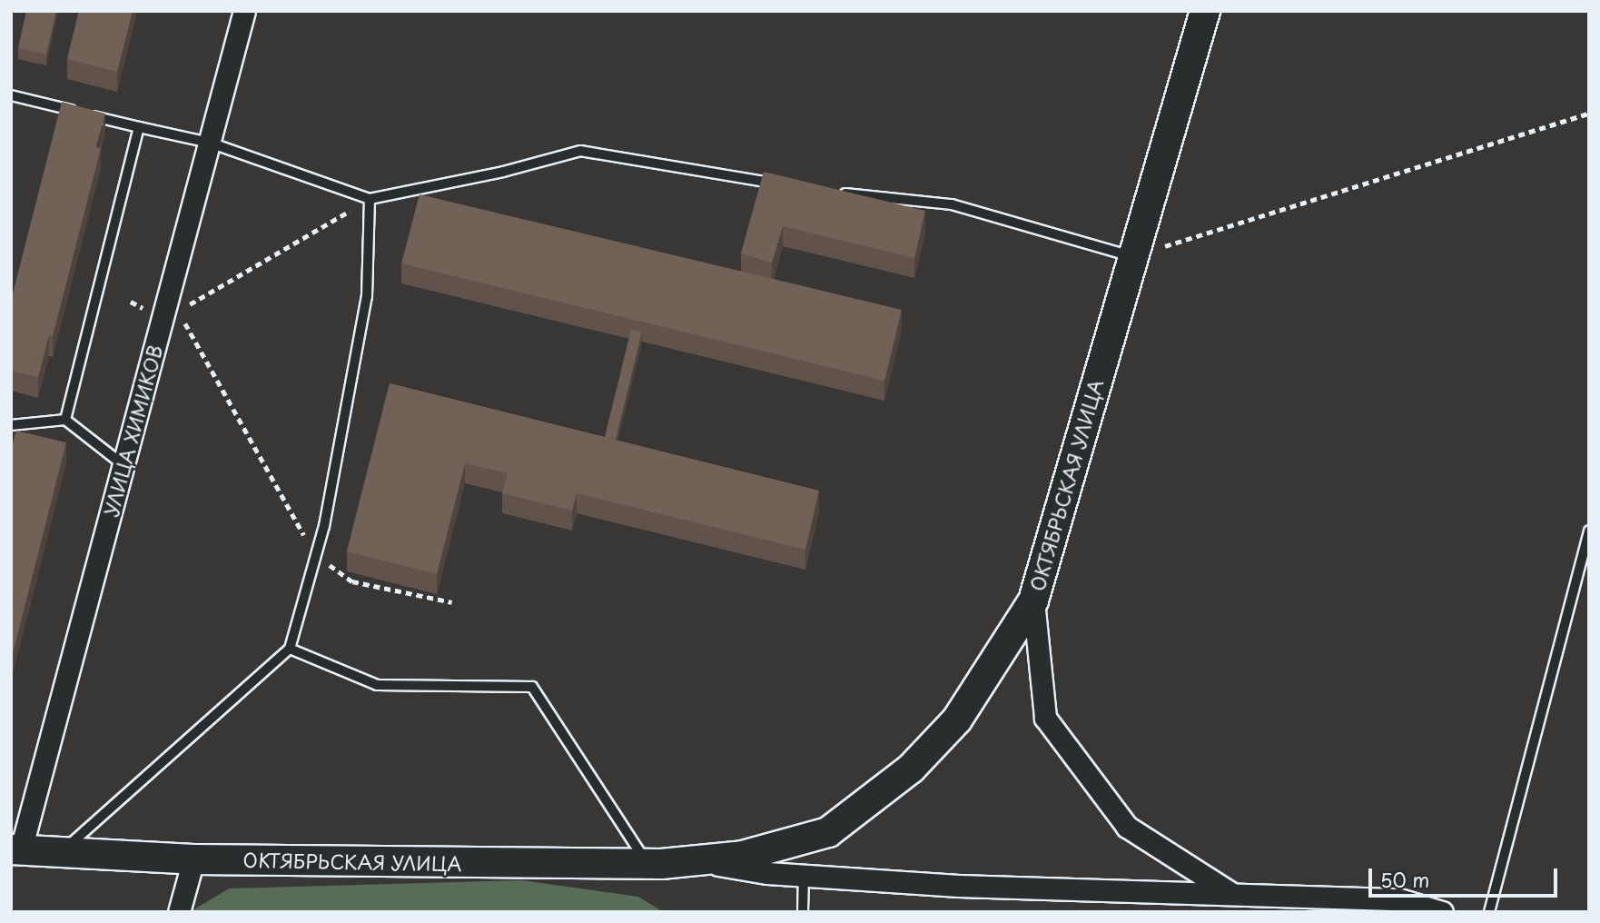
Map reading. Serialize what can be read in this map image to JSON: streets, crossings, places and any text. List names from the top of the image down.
{
  "streets": {
    "main road": ["ОКТЯБРЬСКАЯ УЛИЦА"],
    "street": ["УЛИЦА ХИМИКОВ"]
  },
  "crossings": [
    ["УЛИЦА ХИМИКОВ", "ОКТЯБРЬСКАЯ УЛИЦА"]
  ],
  "scale_bar": "50 m"
}
